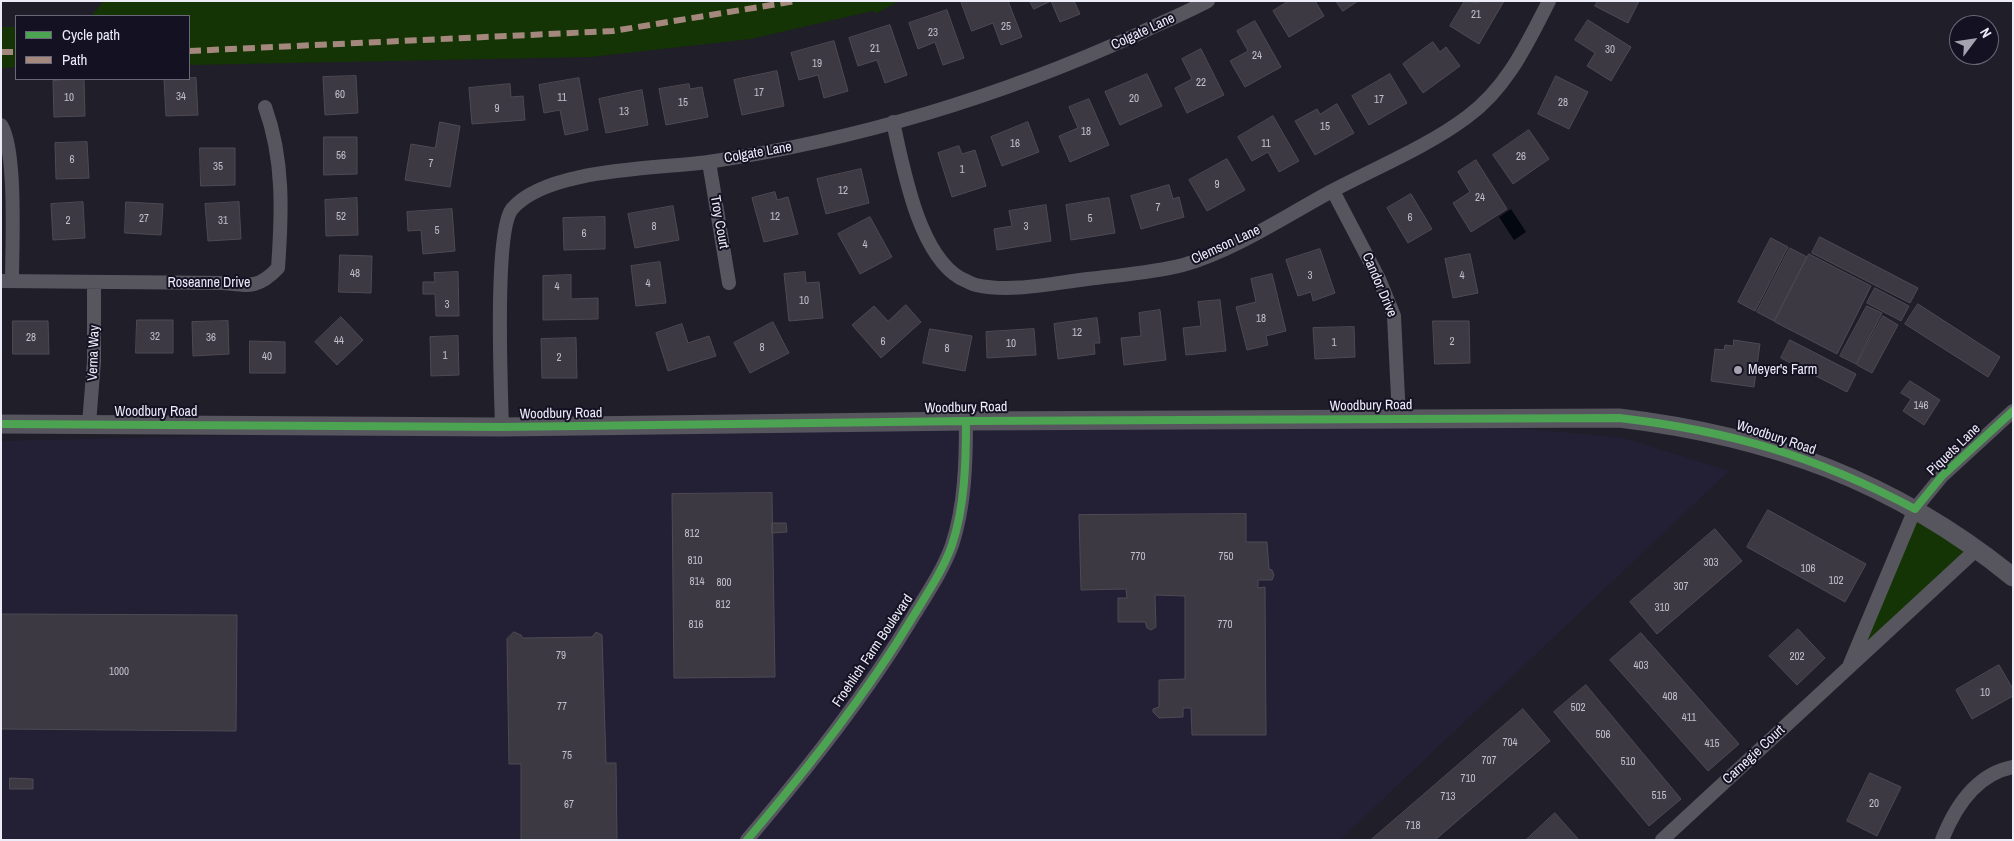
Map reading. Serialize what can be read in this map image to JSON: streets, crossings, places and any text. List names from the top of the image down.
{
  "streets": {
    "main road": ["Woodbury Road"],
    "street": [
      "Colgate Lane",
      "Troy Court",
      "Clemson Lane",
      "Roseanne Drive",
      "Candor Drive",
      "Verna Way",
      "Piquets Lane",
      "Froehlich Farm Boulevard",
      "Carnegie Court"
    ]
  },
  "crossings": [
    ["Colgate Lane", "Troy Court"],
    ["Colgate Lane", "Clemson Lane"],
    ["Colgate Lane", "Woodbury Road"],
    ["Clemson Lane", "Candor Drive"],
    ["Roseanne Drive", "Verna Way"],
    ["Candor Drive", "Woodbury Road"],
    ["Verna Way", "Woodbury Road"],
    ["Woodbury Road", "Piquets Lane"],
    ["Woodbury Road", "Froehlich Farm Boulevard"],
    ["Woodbury Road", "Carnegie Court"],
    ["Piquets Lane", "Carnegie Court"]
  ],
  "places": ["Meyer's Farm"],
  "house_numbers": [
    "21",
    "25",
    "23",
    "21",
    "30",
    "24",
    "19",
    "22",
    "17",
    "60",
    "34",
    "10",
    "11",
    "20",
    "17",
    "15",
    "28",
    "9",
    "13",
    "15",
    "18",
    "16",
    "11",
    "56",
    "26",
    "6",
    "7",
    "35",
    "1",
    "9",
    "12",
    "24",
    "7",
    "52",
    "12",
    "6",
    "27",
    "5",
    "2",
    "31",
    "8",
    "3",
    "5",
    "6",
    "4",
    "48",
    "3",
    "4",
    "4",
    "4",
    "10",
    "3",
    "18",
    "12",
    "32",
    "28",
    "36",
    "44",
    "6",
    "2",
    "1",
    "10",
    "8",
    "8",
    "1",
    "40",
    "2",
    "146",
    "812",
    "770",
    "750",
    "810",
    "303",
    "106",
    "102",
    "814",
    "800",
    "307",
    "812",
    "310",
    "816",
    "770",
    "79",
    "202",
    "403",
    "1000",
    "10",
    "408",
    "77",
    "502",
    "411",
    "506",
    "704",
    "415",
    "75",
    "707",
    "510",
    "710",
    "515",
    "713",
    "20",
    "67",
    "718"
  ],
  "legend": ["Cycle path", "Path"],
  "north": "top right"
}
